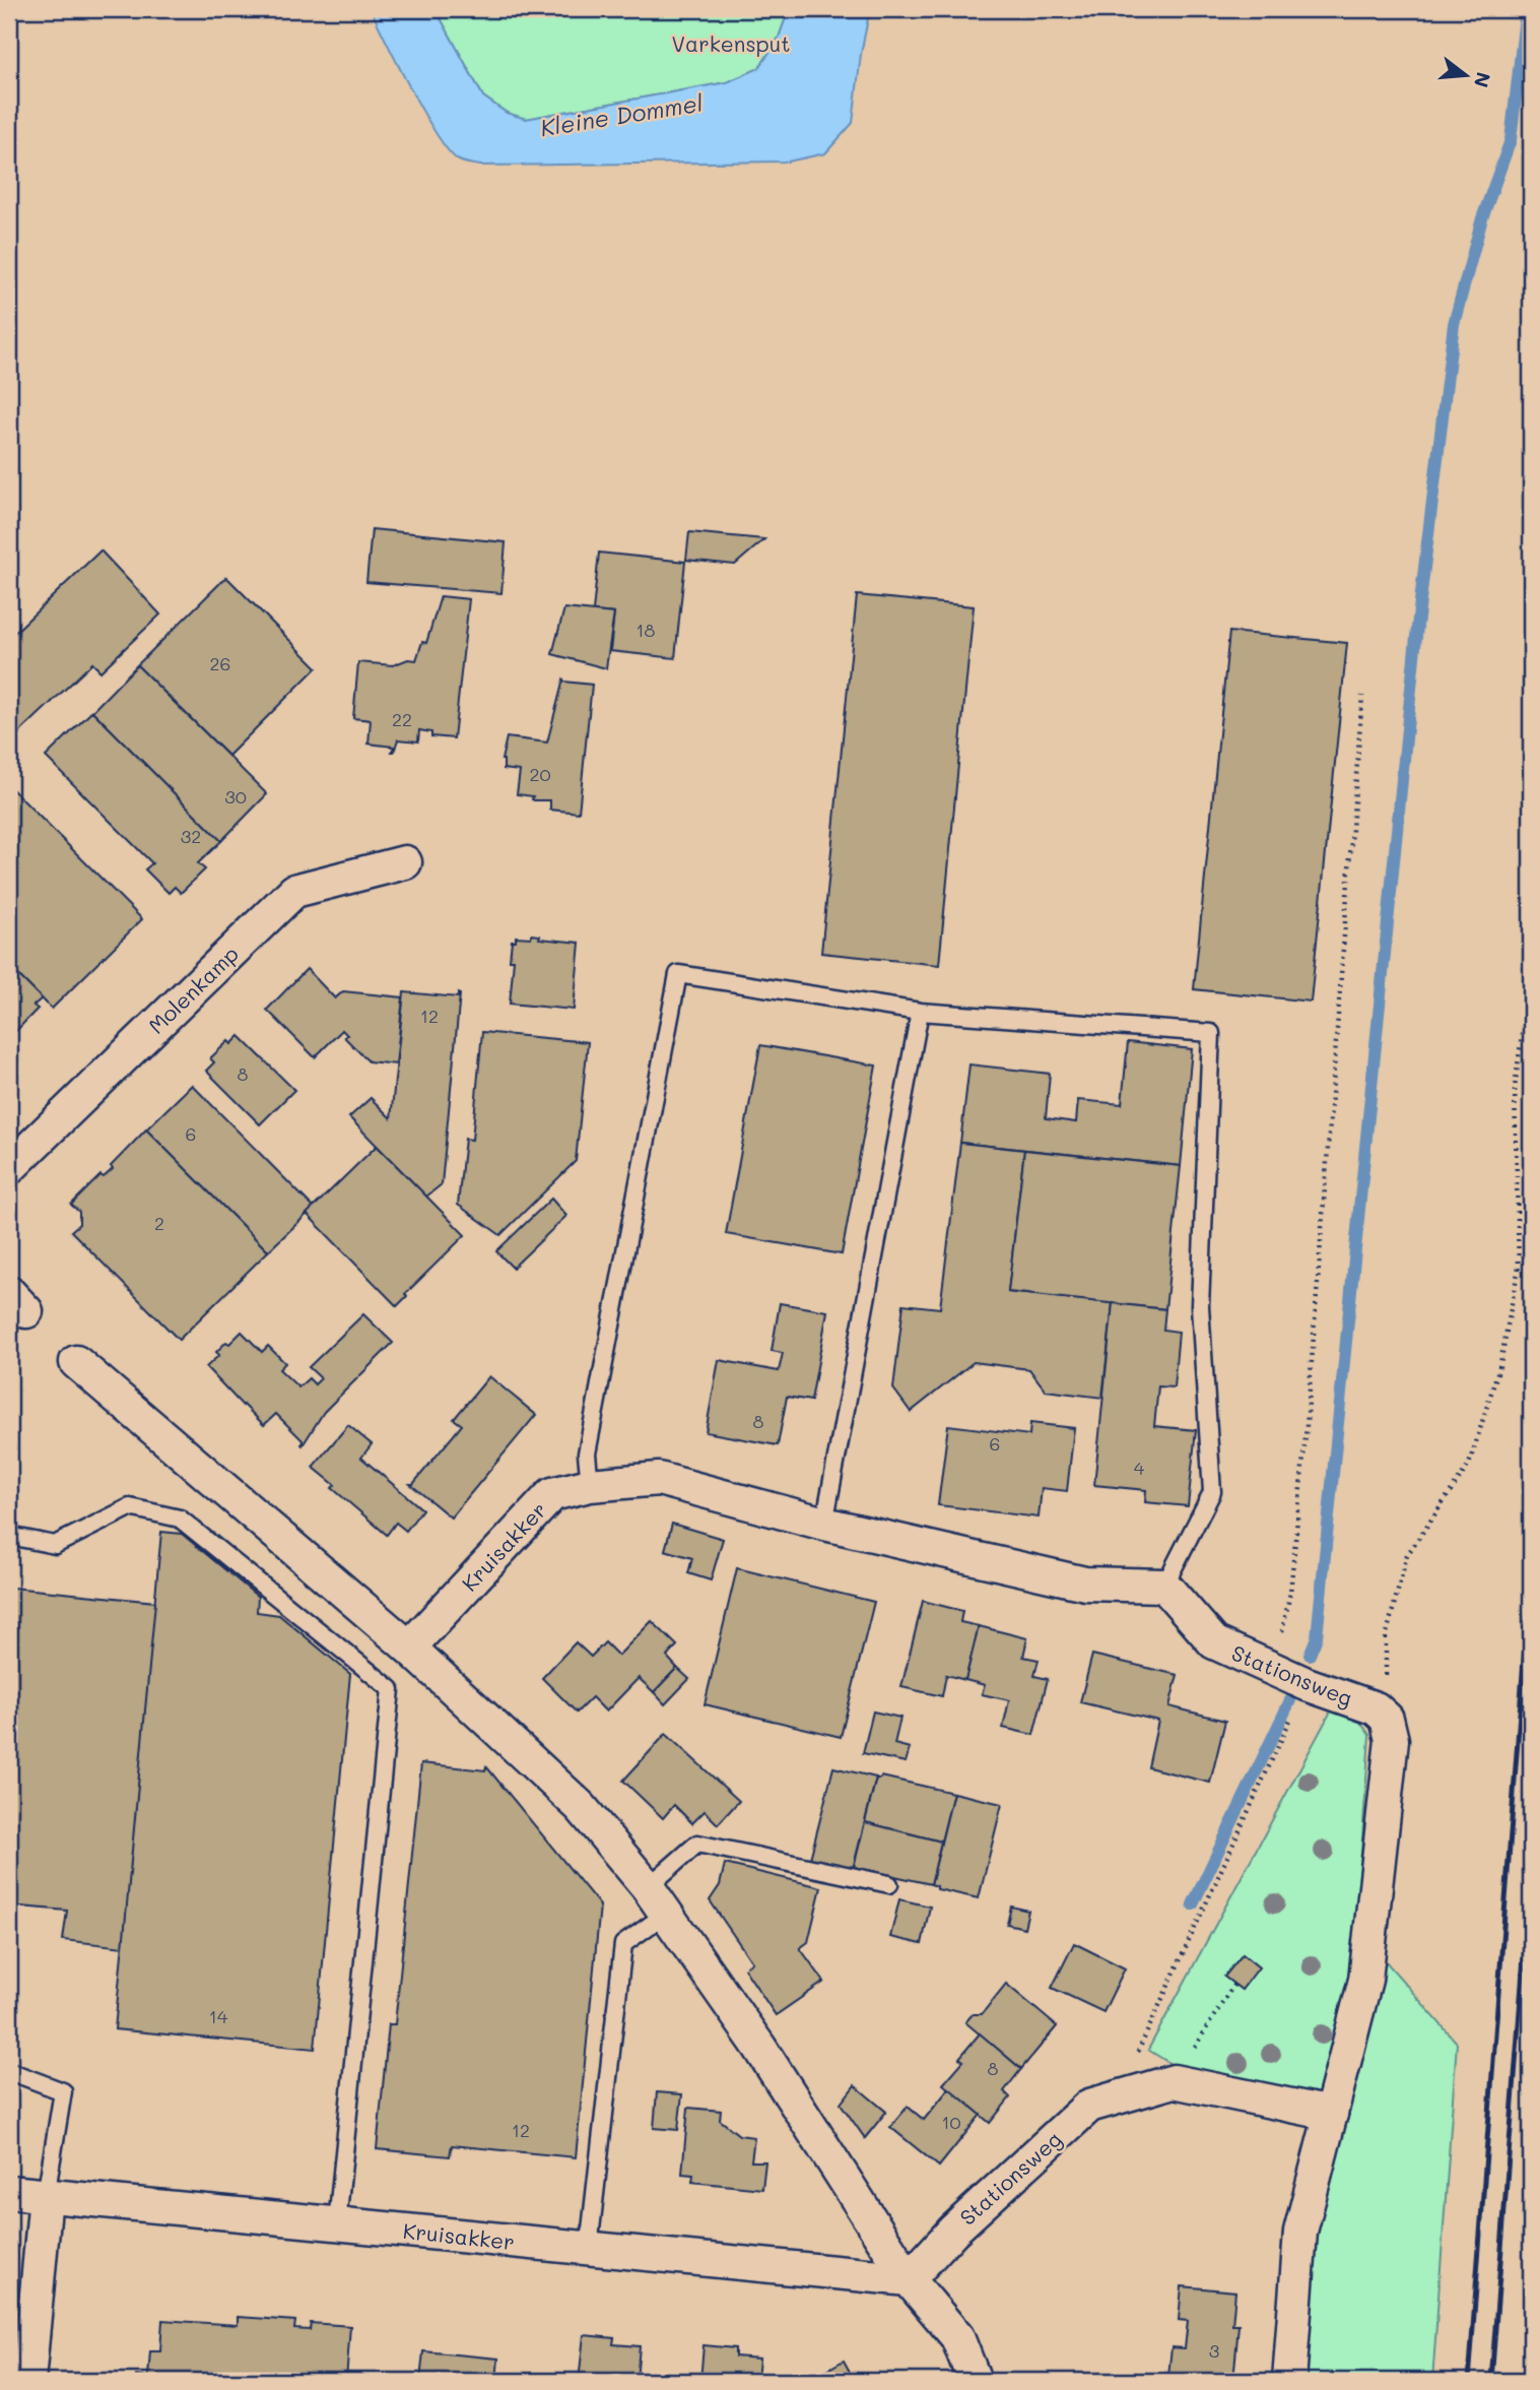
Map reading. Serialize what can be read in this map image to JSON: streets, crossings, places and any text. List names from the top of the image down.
{
  "streets": {
    "street": ["Molenkamp", "Kruisakker", "Stationsweg"]
  },
  "crossings": [
    ["Kruisakker", "Stationsweg"]
  ],
  "water": ["Kleine Dommel"],
  "parks": ["Varkensput"],
  "house_numbers": [
    "18",
    "26",
    "22",
    "20",
    "30",
    "32",
    "12",
    "8",
    "6",
    "2",
    "8",
    "6",
    "4",
    "14",
    "8",
    "10",
    "12",
    "3"
  ],
  "north": "right"
}
